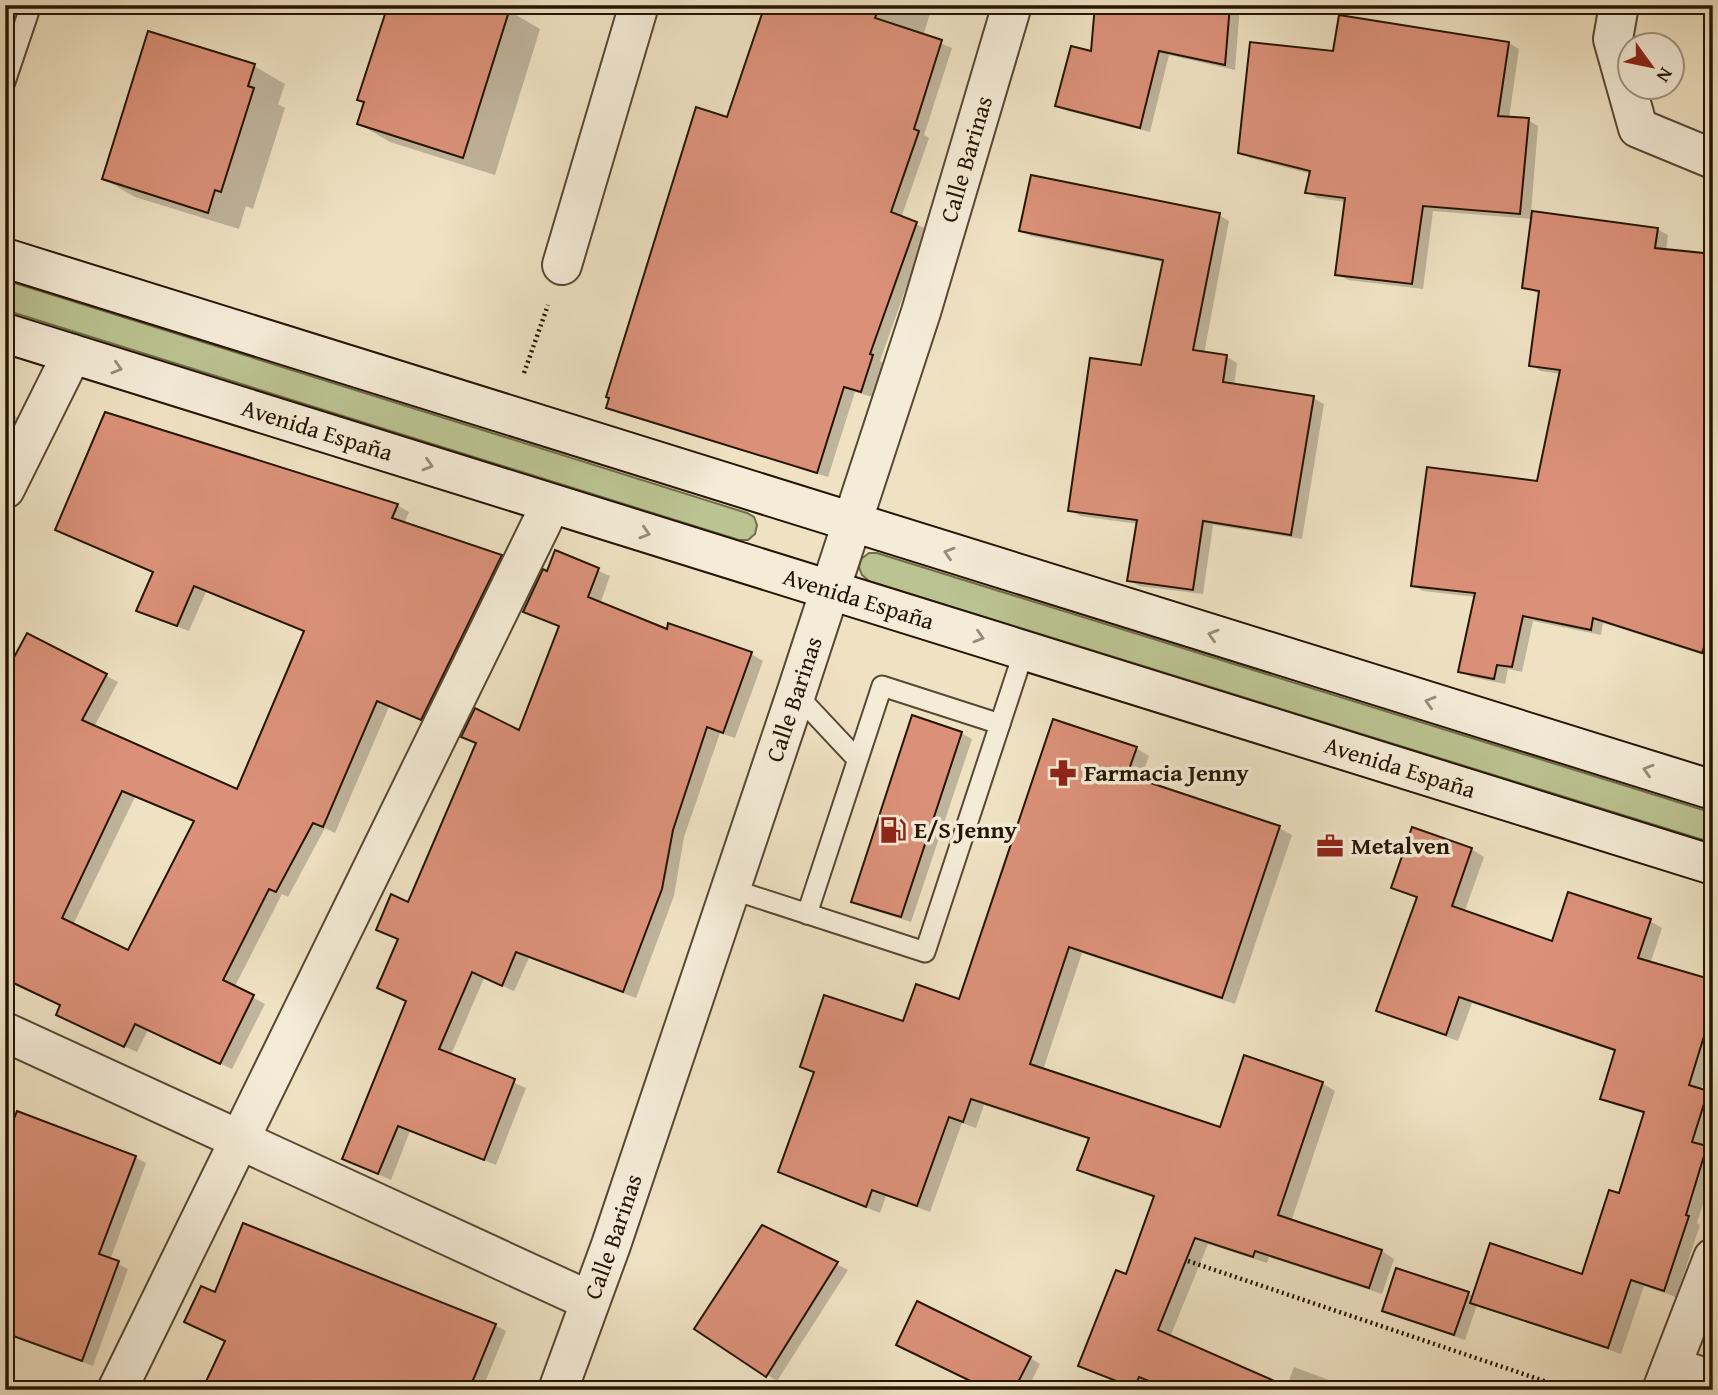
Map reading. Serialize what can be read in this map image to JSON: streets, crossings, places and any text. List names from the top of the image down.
{
  "streets": {
    "street": ["Calle Barinas", "Avenida España"]
  },
  "crossings": [
    ["Calle Barinas", "Avenida España"]
  ],
  "places": {
    "pharmacy": ["Farmacia Jenny"],
    "fuel station": ["E/S Jenny"],
    "office": ["Metalven"]
  },
  "north": "bottom right"
}
